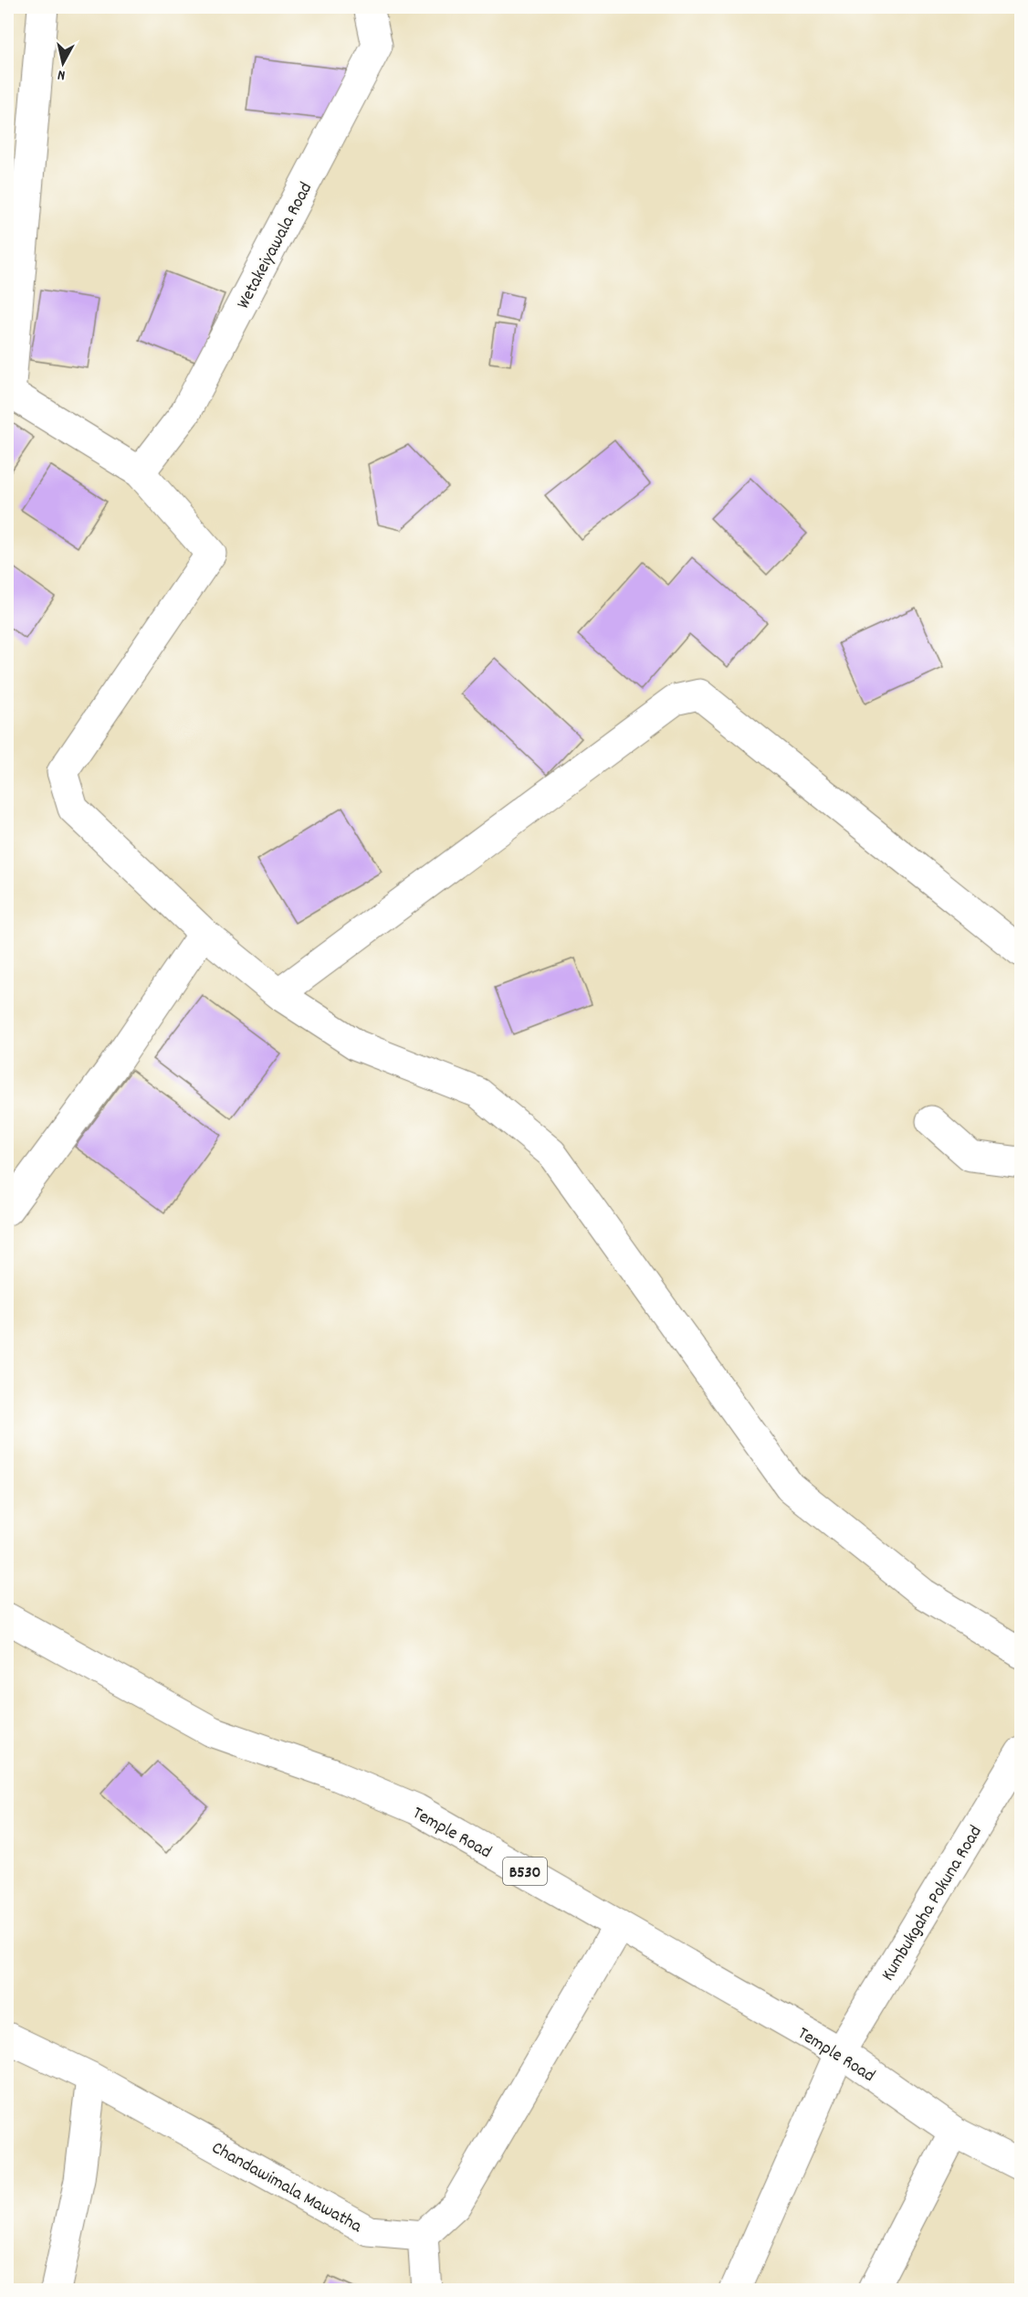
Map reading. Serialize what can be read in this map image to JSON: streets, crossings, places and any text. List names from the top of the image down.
{
  "streets": {
    "street": [
      "Wetakeiyawala Road",
      "Temple Road",
      "B530",
      "Kumbukgaha Pokuna Road",
      "Chandawimala Mawatha"
    ]
  },
  "crossings": [
    ["Temple Road", "Kumbukgaha Pokuna Road"]
  ],
  "north": "bottom"
}
